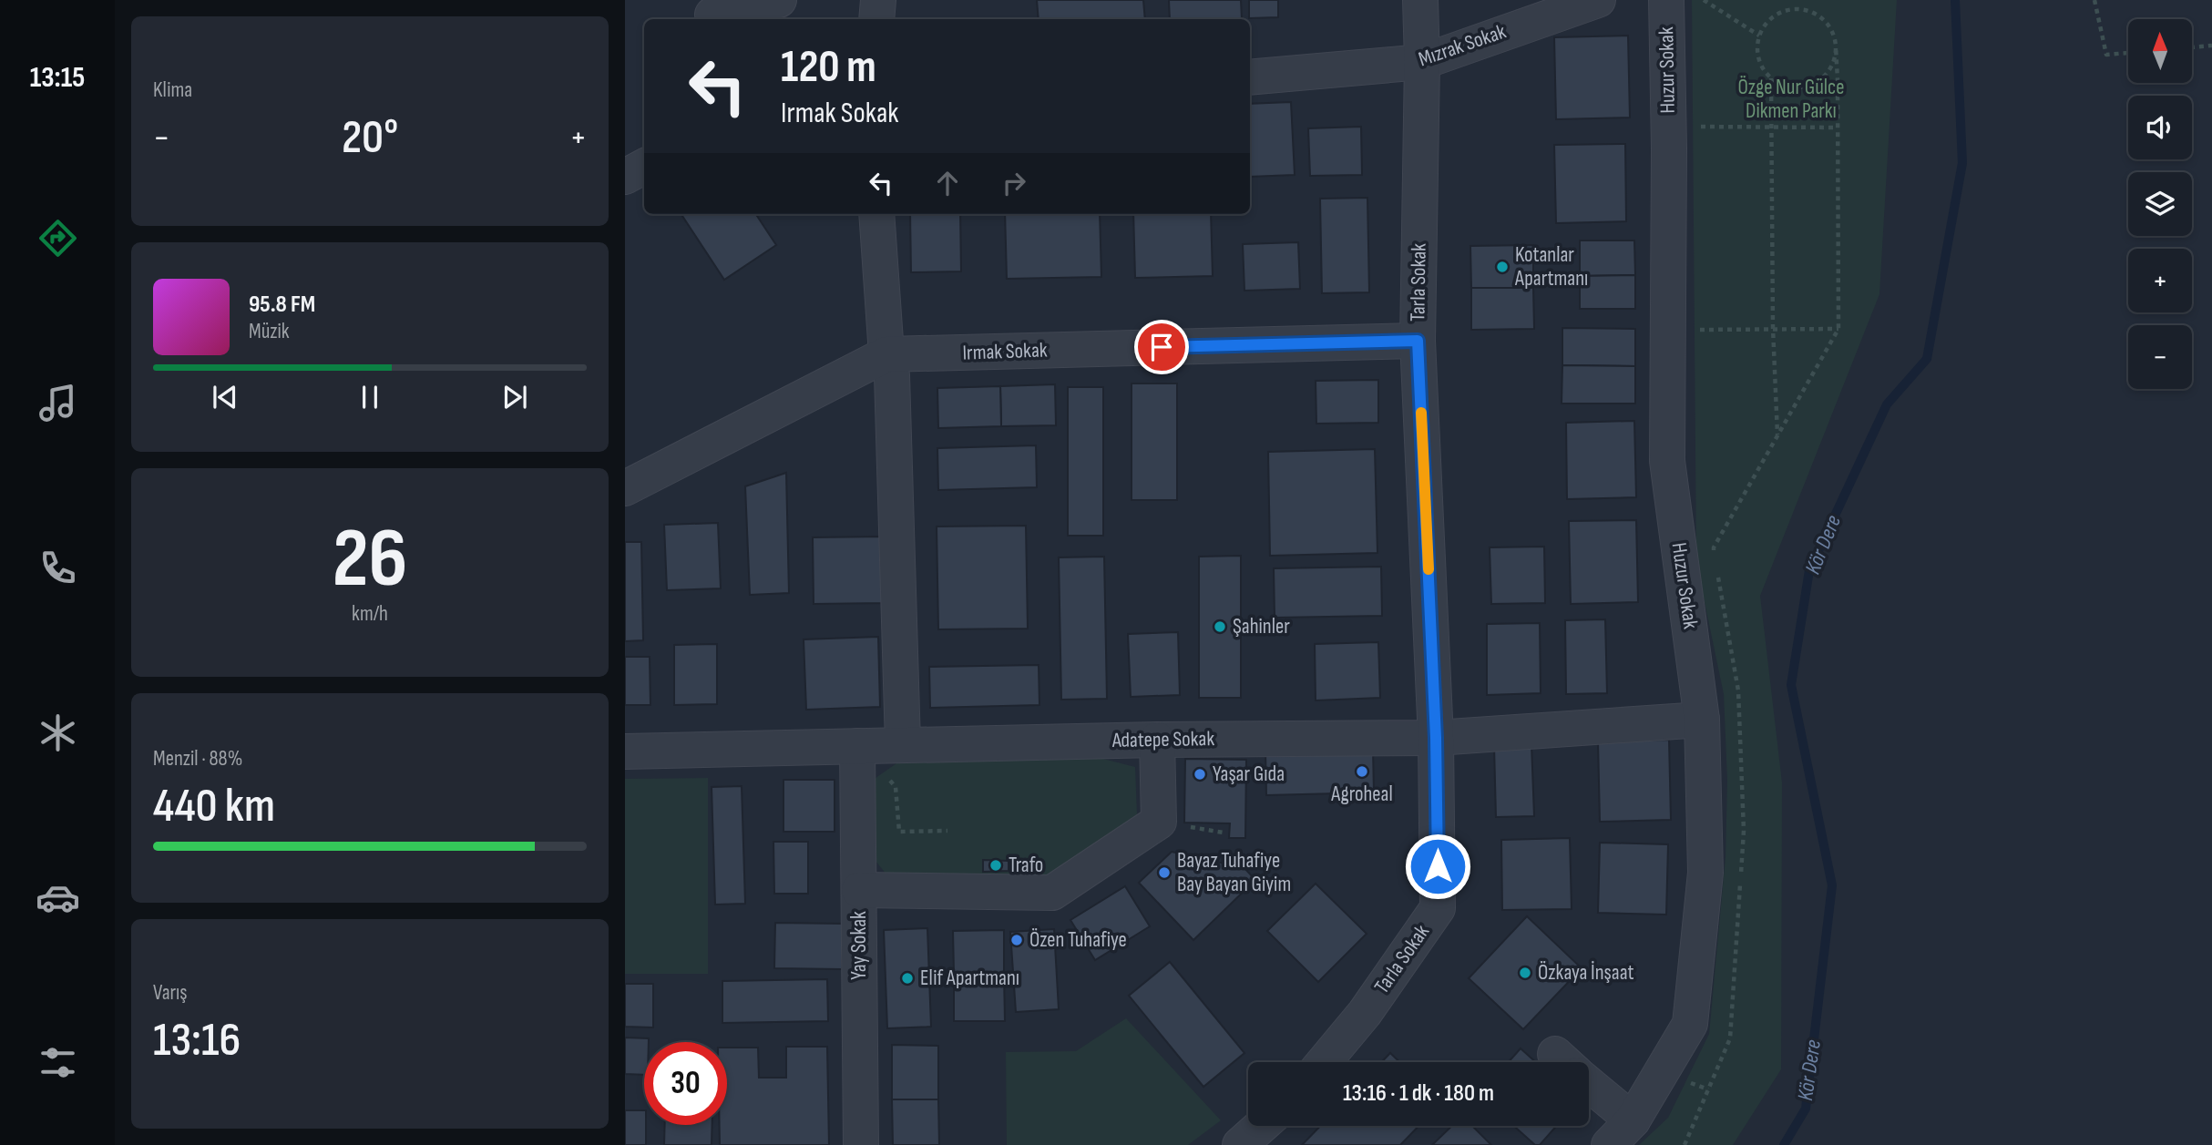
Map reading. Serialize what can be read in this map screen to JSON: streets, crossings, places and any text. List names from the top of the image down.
{
  "streets": {
    "street": [
      "Mızrak Sokak",
      "Huzur Sokak",
      "Tarla Sokak",
      "Irmak Sokak",
      "Adatepe Sokak",
      "Yay Sokak"
    ]
  },
  "crossings": [
    ["Mızrak Sokak", "Tarla Sokak"],
    ["Huzur Sokak", "Adatepe Sokak"],
    ["Tarla Sokak", "Irmak Sokak"],
    ["Tarla Sokak", "Adatepe Sokak"],
    ["Adatepe Sokak", "Yay Sokak"]
  ],
  "water": ["Kör Dere"],
  "parks": ["Özge Nur Gülce Dikmen Parkı"],
  "places": [
    "Kotanlar Apartmanı",
    "Şahinler",
    "Agroheal",
    "Yaşar Gıda",
    "Trafo",
    "Bayaz Tuhafiye Bay Bayan Giyim",
    "Özen Tuhafiye",
    "Özkaya İnşaat",
    "Elif Apartmanı"
  ],
  "north": "top",
  "page": {
    "tabs": "13:15",
    "tile": [
      "Klima",
      ["26", "km/h"],
      ["Menzil · 88%", "440 km"],
      ["Varış", "13:16"]
    ],
    "map_buttons": ["+", "−"],
    "turn": ["120 m", "Irmak Sokak"],
    "heat": ["−", "20°", "+"],
    "song": ["95.8 FM", "Müzik"],
    "limit": "30",
    "trip": "13:16 · 1 dk · 180 m"
  }
}
